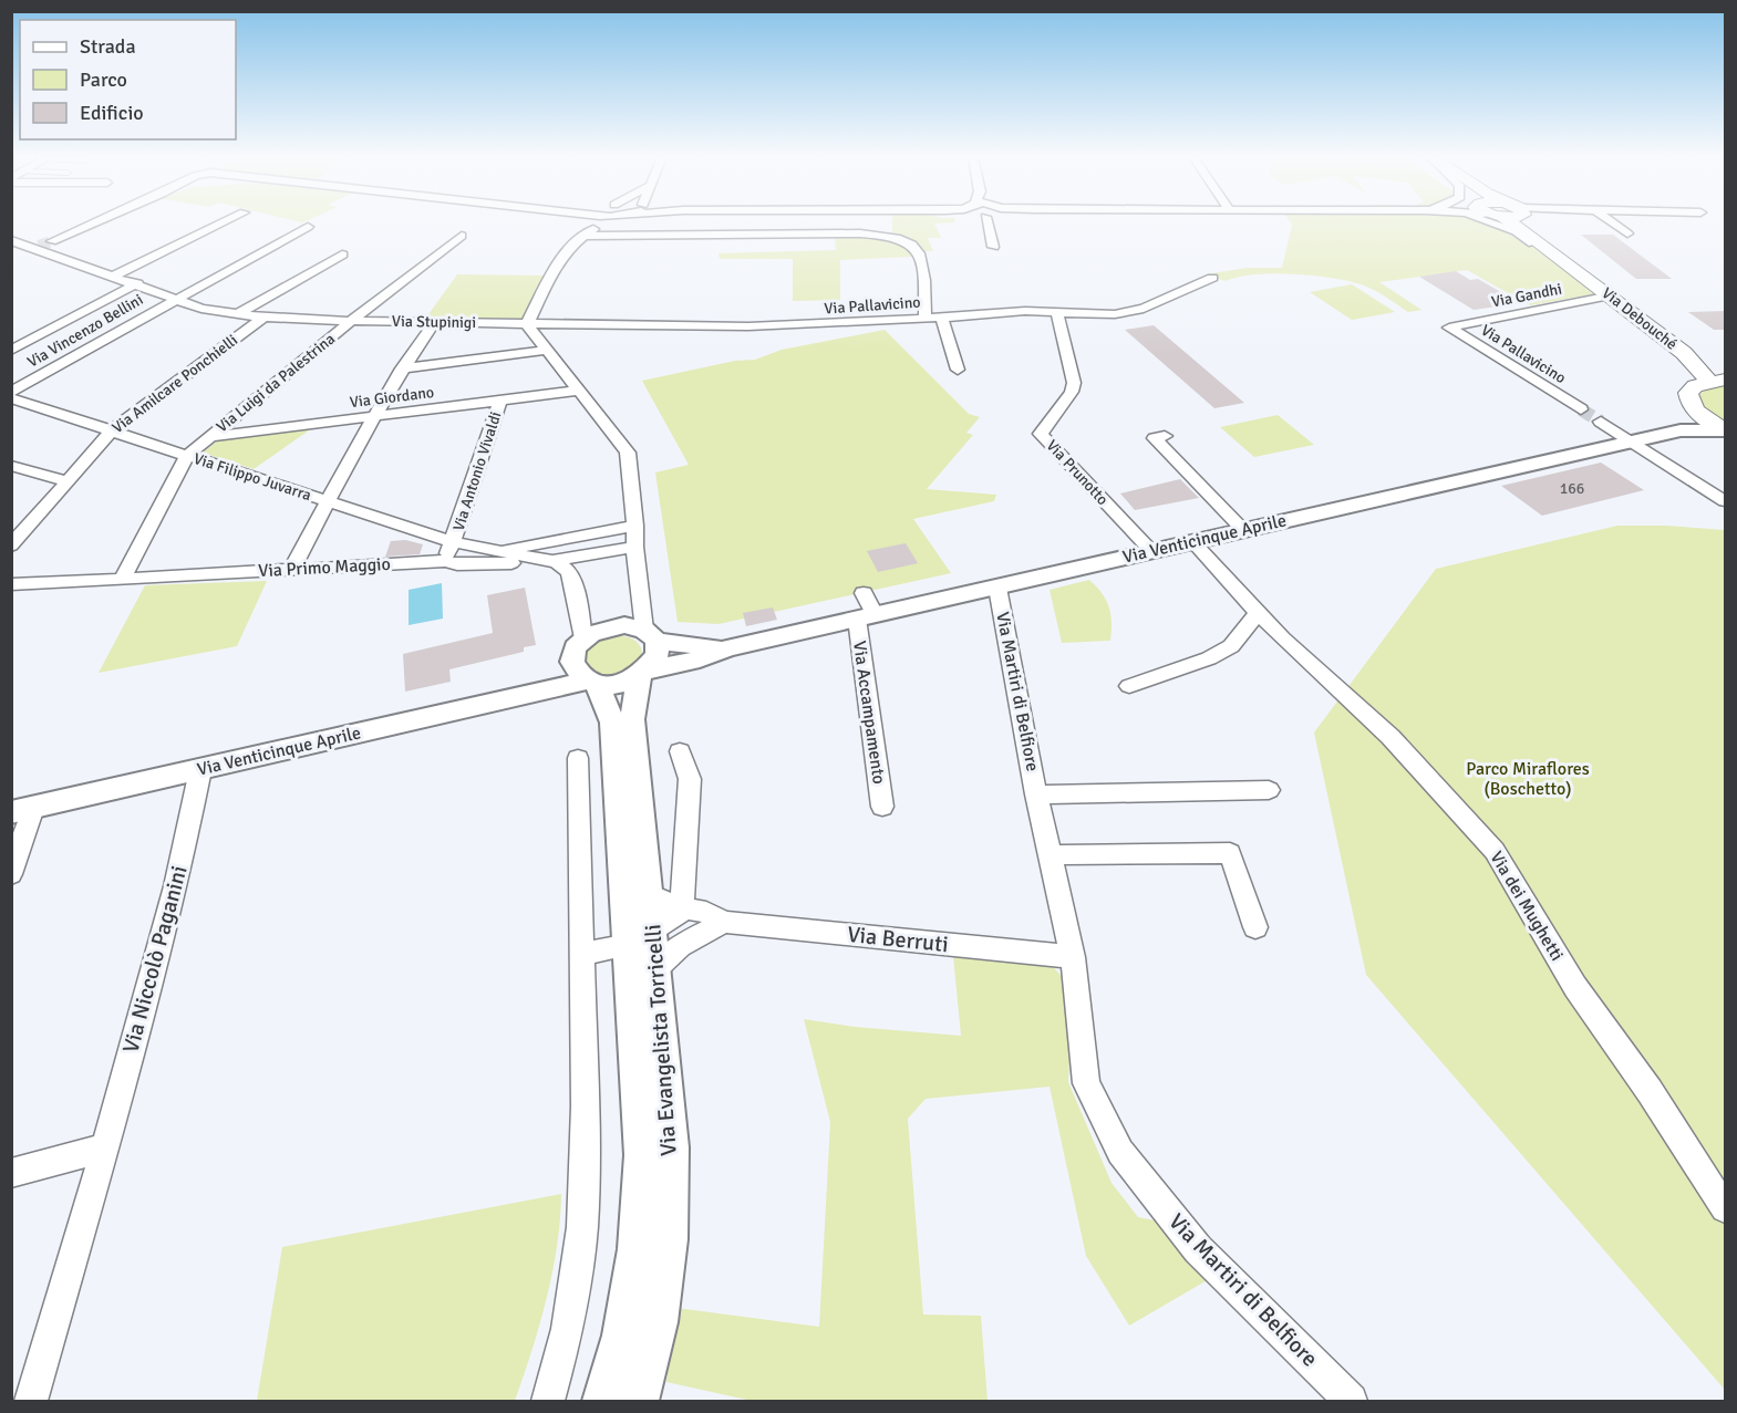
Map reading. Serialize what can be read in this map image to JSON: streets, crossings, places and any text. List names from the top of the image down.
{
  "streets": {
    "main road": ["Via Debouché"],
    "street": [
      "Via Gandhi",
      "Via Pallavicino",
      "Via Stupinigi",
      "Via Vincenzo Bellini",
      "Via Luigi da Palestrina",
      "Via Amilcare Ponchielli",
      "Via Giordano",
      "Via Antonio Vivaldi",
      "Via Prunotto",
      "Via Filippo Juvarra",
      "Via Venticinque Aprile",
      "Via Primo Maggio",
      "Via Martiri di Belfiore",
      "Via Accampamento",
      "Via dei Mughetti",
      "Via Berruti",
      "Via Niccolò Paganini",
      "Via Evangelista Torricelli"
    ]
  },
  "crossings": [
    ["Via Gandhi", "Via Pallavicino"],
    ["Via Gandhi", "Via Debouché"],
    ["Via Pallavicino", "Via Stupinigi"],
    ["Via Pallavicino", "Via Prunotto"],
    ["Via Stupinigi", "Via Vincenzo Bellini"],
    ["Via Stupinigi", "Via Luigi da Palestrina"],
    ["Via Stupinigi", "Via Amilcare Ponchielli"],
    ["Via Luigi da Palestrina", "Via Giordano"],
    ["Via Luigi da Palestrina", "Via Filippo Juvarra"],
    ["Via Luigi da Palestrina", "Via Primo Maggio"],
    ["Via Amilcare Ponchielli", "Via Filippo Juvarra"],
    ["Via Giordano", "Via Antonio Vivaldi"],
    ["Via Antonio Vivaldi", "Via Filippo Juvarra"],
    ["Via Antonio Vivaldi", "Via Primo Maggio"],
    ["Via Prunotto", "Via Venticinque Aprile"],
    ["Via Filippo Juvarra", "Via Primo Maggio"],
    ["Via Venticinque Aprile", "Via Martiri di Belfiore"],
    ["Via Venticinque Aprile", "Via Accampamento"],
    ["Via Venticinque Aprile", "Via dei Mughetti"],
    ["Via Venticinque Aprile", "Via Niccolò Paganini"],
    ["Via Venticinque Aprile", "Via Evangelista Torricelli"],
    ["Via Martiri di Belfiore", "Via Berruti"],
    ["Via Berruti", "Via Evangelista Torricelli"]
  ],
  "parks": ["Parco Miraflores (Boschetto)"],
  "house_numbers": ["166"],
  "legend": ["Strada", "Parco", "Edificio"]
}
